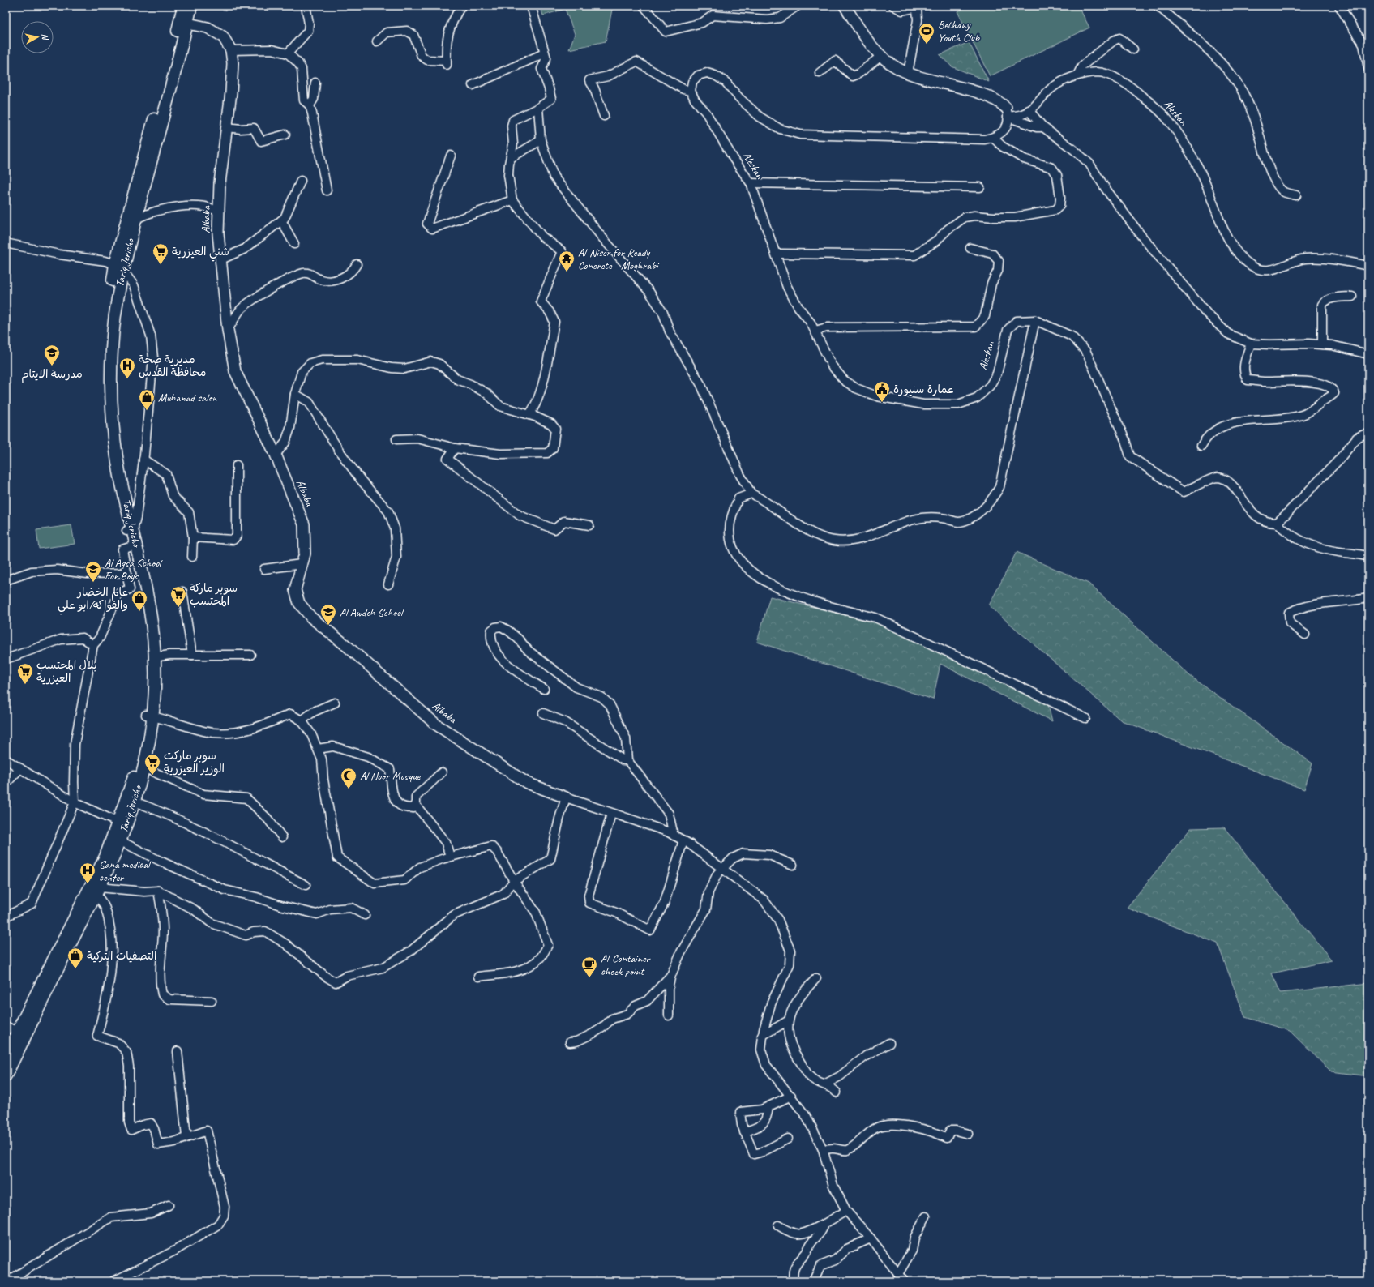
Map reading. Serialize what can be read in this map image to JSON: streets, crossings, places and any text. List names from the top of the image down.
{
  "streets": {
    "main road": ["Tariq Jericho"],
    "street": ["Aleskan", "Albaba"]
  },
  "crossings": [
    ["Albaba", "Tariq Jericho"]
  ],
  "places": {
    "sports": ["Bethany Youth Club"],
    "supermarket": [
      "شني العيزرية",
      "سوبر ماركة المحتسب",
      "بلال المحتسب العيزرية",
      "سوبر ماركت الوزير العيزرية"
    ],
    "temple": ["Al-Niser for Ready Concrete - Moghrabi"],
    "school or university": ["مدرسة الايتام", "Al Aqsa School For Boys", "Al Awdeh School"],
    "hospital": ["مديرية صحة محافظة القدس", "Sana medical center"],
    "public building": ["عمارة سنيورة"],
    "shop": ["Muhanad salon", "عالم الخضار والفواكة/ابو علي", "التصفيات التركية"],
    "mosque": ["Al Noor Mosque"],
    "cafe": ["Al-Container check point"]
  },
  "north": "right"
}
